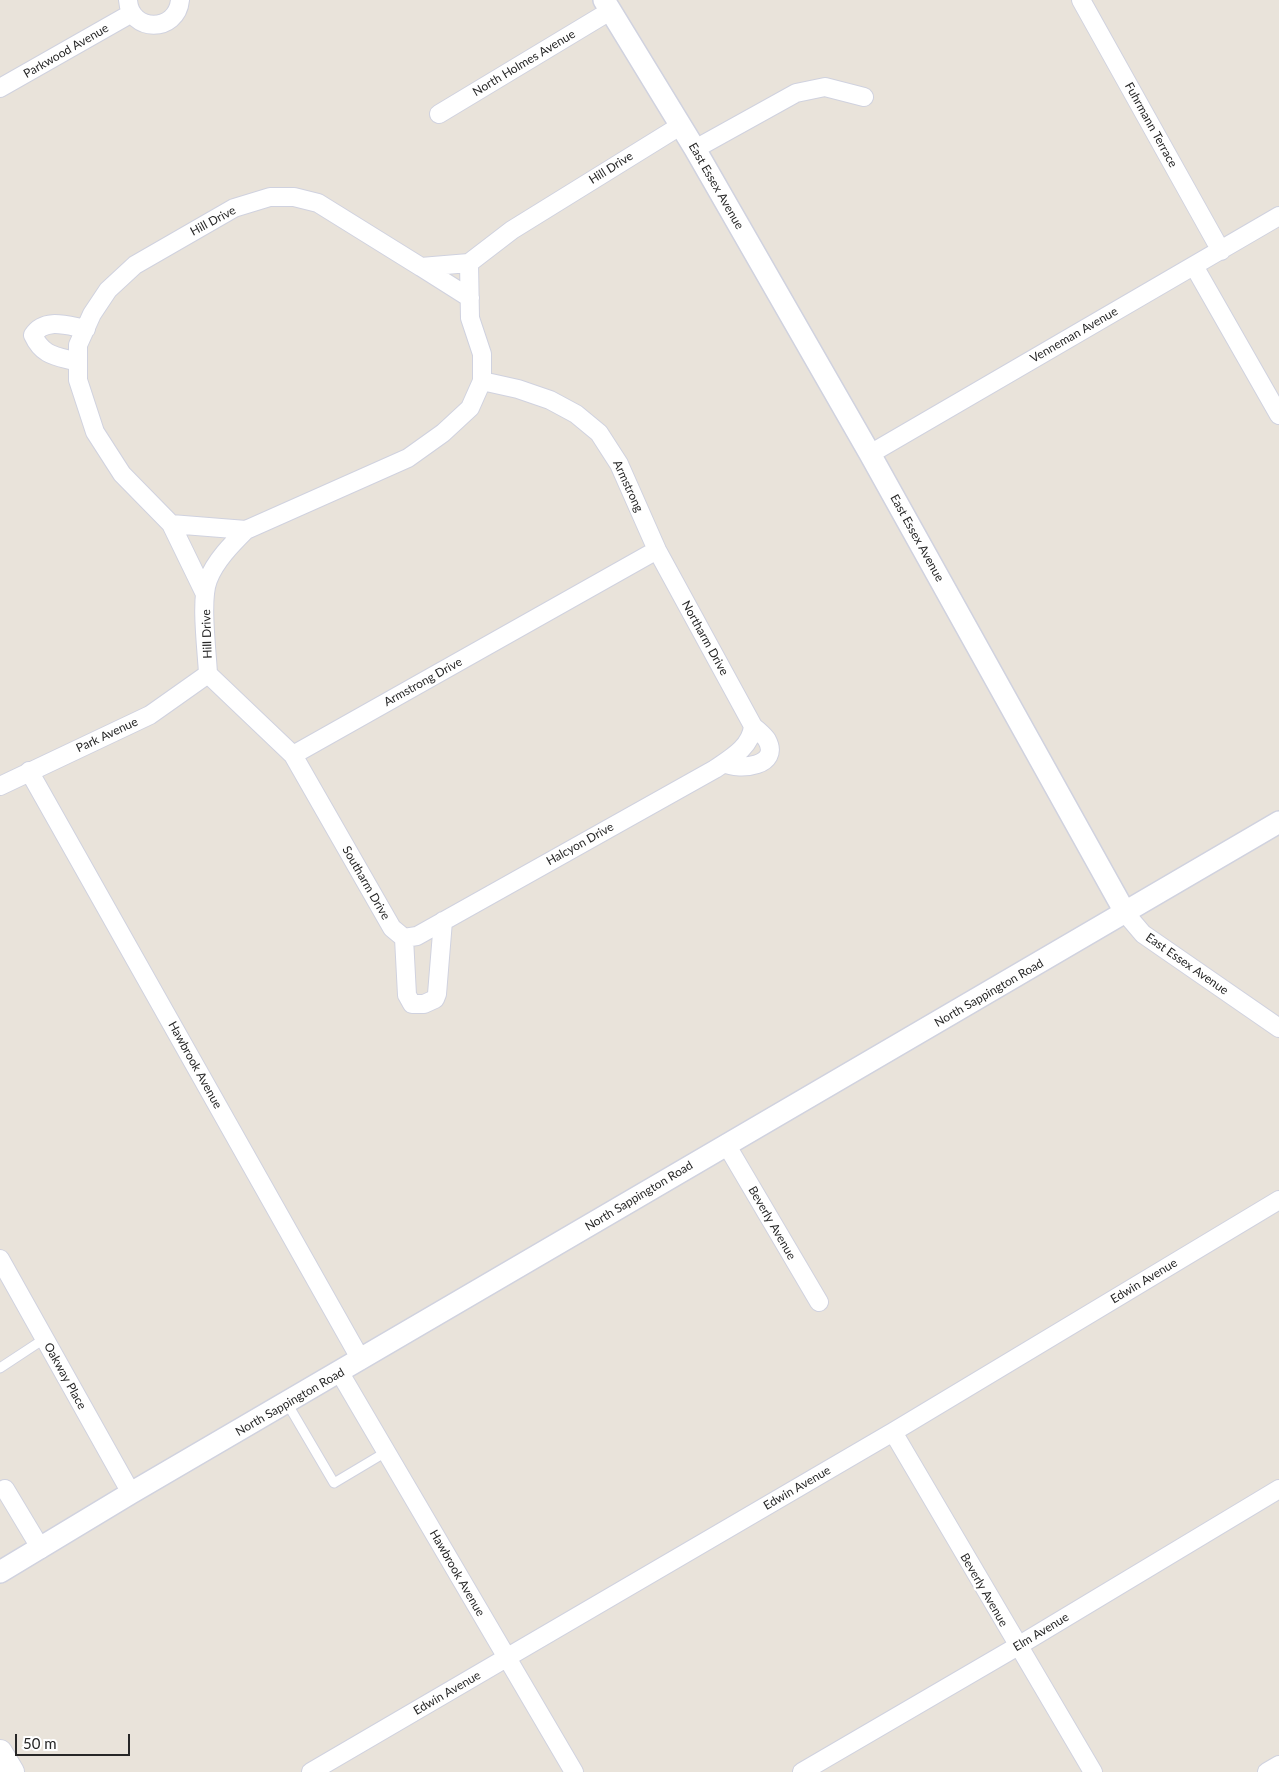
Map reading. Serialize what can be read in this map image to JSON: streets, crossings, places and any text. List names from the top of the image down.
{
  "streets": {
    "street": [
      "Parkwood Avenue",
      "North Holmes Avenue",
      "Fuhrmann Terrace",
      "Hill Drive",
      "East Essex Avenue",
      "Venneman Avenue",
      "Armstrong",
      "Northarm Drive",
      "Armstrong Drive",
      "Park Avenue",
      "Halcyon Drive",
      "Southarm Drive",
      "North Sappington Road",
      "Hawbrook Avenue",
      "Beverly Avenue",
      "Edwin Avenue",
      "Oakway Place",
      "Elm Avenue"
    ]
  },
  "crossings": [
    ["North Holmes Avenue", "East Essex Avenue"],
    ["Fuhrmann Terrace", "Venneman Avenue"],
    ["Hill Drive", "East Essex Avenue"],
    ["Hill Drive", "Armstrong"],
    ["Hill Drive", "Park Avenue"],
    ["East Essex Avenue", "Venneman Avenue"],
    ["East Essex Avenue", "North Sappington Road"],
    ["Armstrong", "Northarm Drive"],
    ["Armstrong", "Armstrong Drive"],
    ["Northarm Drive", "Armstrong Drive"],
    ["Northarm Drive", "Halcyon Drive"],
    ["Armstrong Drive", "Southarm Drive"],
    ["Park Avenue", "Hawbrook Avenue"],
    ["Halcyon Drive", "Southarm Drive"],
    ["North Sappington Road", "Hawbrook Avenue"],
    ["North Sappington Road", "Beverly Avenue"],
    ["North Sappington Road", "Oakway Place"],
    ["Hawbrook Avenue", "Edwin Avenue"],
    ["Beverly Avenue", "Edwin Avenue"],
    ["Beverly Avenue", "Elm Avenue"]
  ],
  "scale_bar": "50 m"
}
